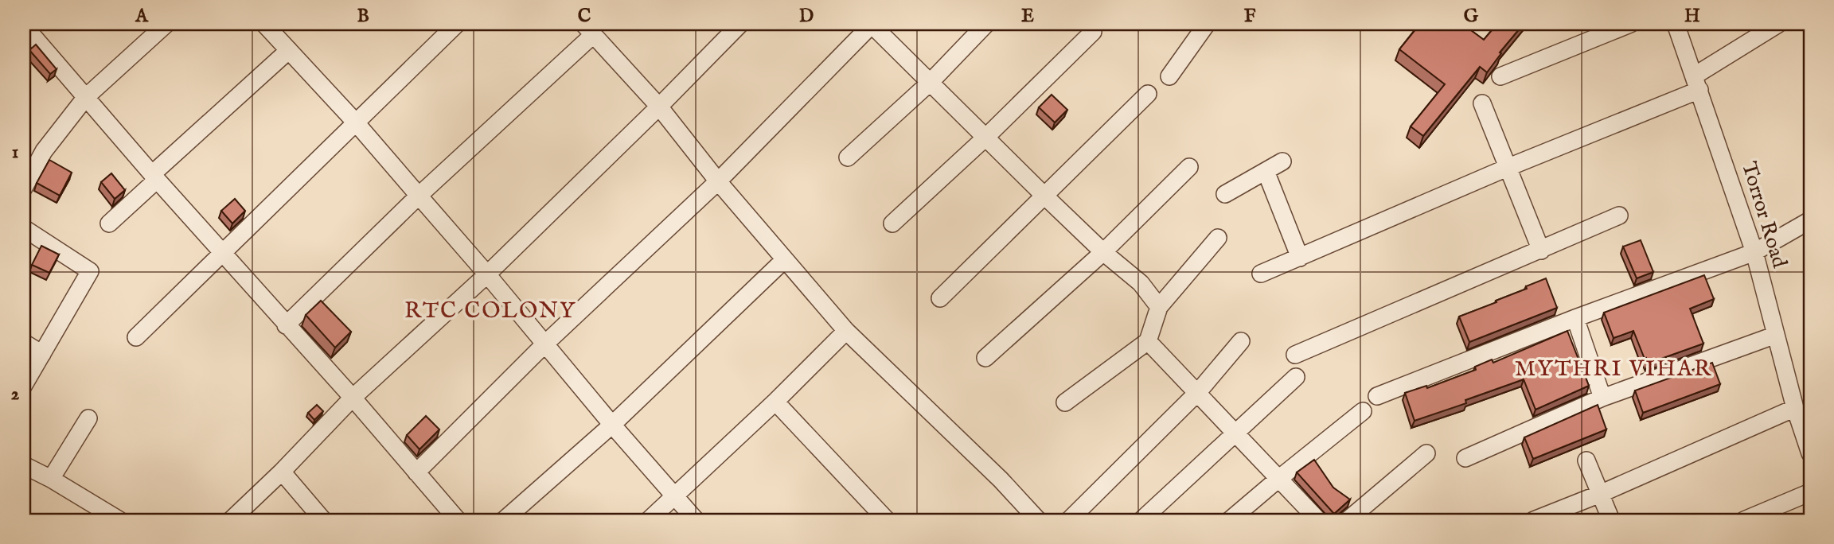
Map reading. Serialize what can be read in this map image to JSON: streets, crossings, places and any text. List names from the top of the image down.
{
  "streets": {
    "street": ["Torror Road"]
  },
  "districts": ["RTC COLONY", "MYTHRI VIHAR"],
  "grid": {
    "columns": [
      "A",
      "B",
      "C",
      "D",
      "E",
      "F",
      "G",
      "H"
    ],
    "rows": ["1", "2"]
  }
}
